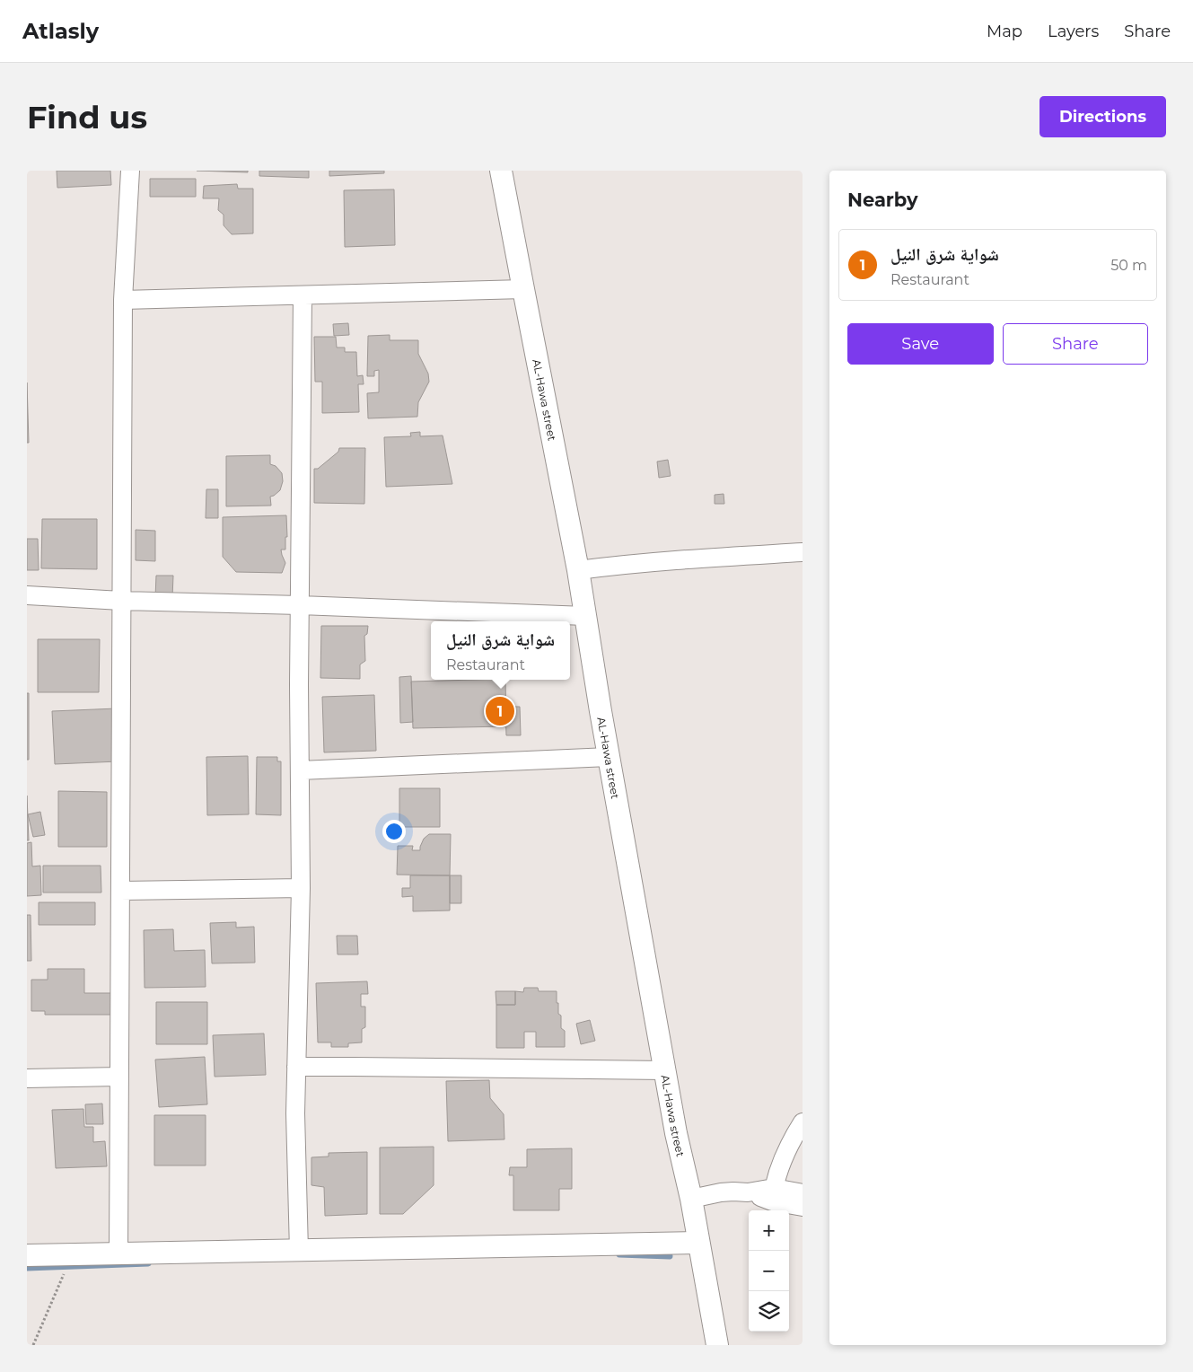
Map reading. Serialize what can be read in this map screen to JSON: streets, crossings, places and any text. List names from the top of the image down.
{
  "streets": {
    "street": ["AL-Hawa street"]
  },
  "page": {
    "header": "Atlasly",
    "nav": ["Map", "Layers", "Share"],
    "buttons": [
      "Directions",
      ["Save", "Share"]
    ],
    "title": "Find us",
    "heading": "Nearby",
    "list": [
      {
        "mark": "1",
        "name": "شواية شرق النيل",
        "note": "Restaurant",
        "value": "50 m"
      }
    ],
    "popup": ["شواية شرق النيل", "Restaurant"],
    "pins": "1",
    "map_buttons": ["+", "−"]
  }
}
